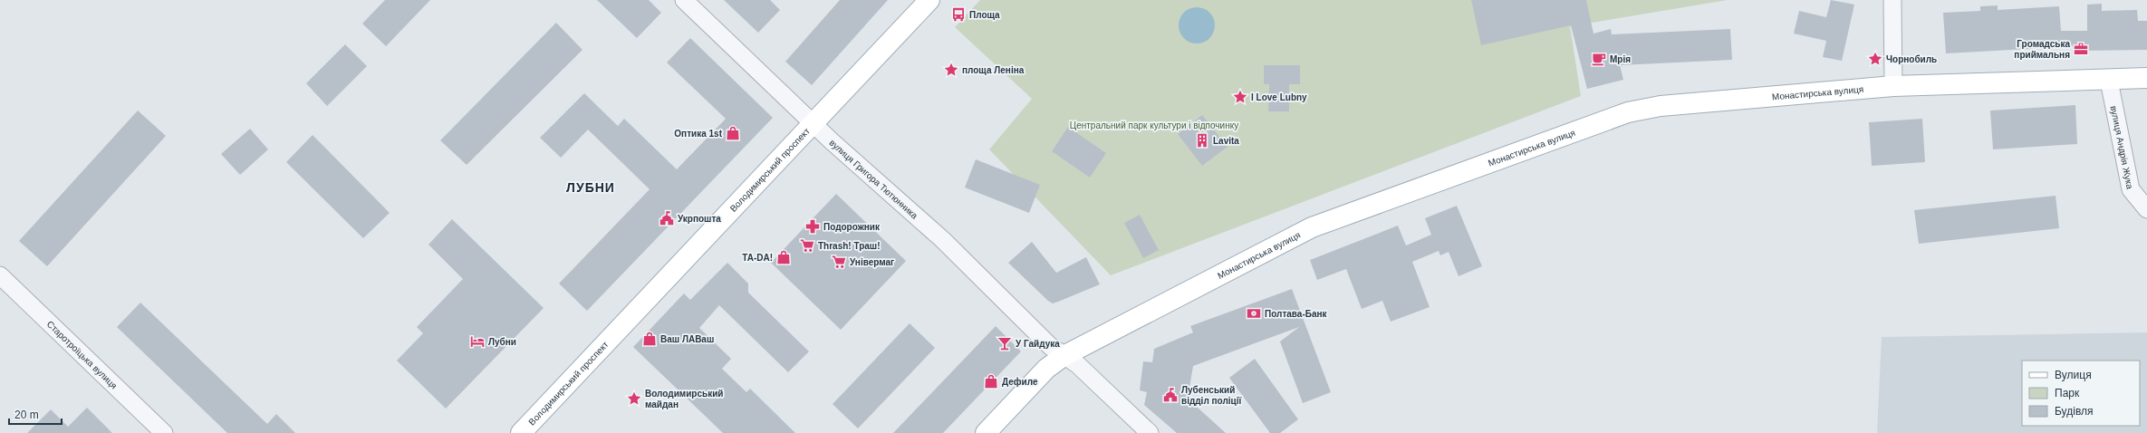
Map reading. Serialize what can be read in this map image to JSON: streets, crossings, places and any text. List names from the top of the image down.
{
  "streets": {
    "main road": ["Монастирська вулиця", "Володимирський проспект"],
    "street": ["вулиця Андрія Жука", "вулиця Григора Тютюнника", "Старотроїцька вулиця"]
  },
  "crossings": [
    ["Монастирська вулиця", "вулиця Андрія Жука"],
    ["Монастирська вулиця", "вулиця Григора Тютюнника"],
    ["Володимирський проспект", "вулиця Григора Тютюнника"]
  ],
  "districts": ["ЛУБНИ"],
  "parks": ["Центральний парк культури і відпочинку"],
  "places": {
    "bus stop": ["Площа"],
    "office": ["Громадська приймальня"],
    "cafe": ["Мрія"],
    "place": [
      "Чорнобиль",
      "площа Леніна",
      "I Love Lubny",
      "Володимирський майдан"
    ],
    "shop": [
      "Оптика 1st",
      "TA-DA!",
      "Ваш ЛАВаш",
      "Дефиле"
    ],
    "building": ["Lavita"],
    "public building": ["Укрпошта", "Лубенський відділ поліції"],
    "pharmacy": ["Подорожник"],
    "supermarket": ["Thrash! Траш!", "Універмаг"],
    "bank": ["Полтава-Банк"],
    "hotel": ["Лубни"],
    "bar": ["У Гайдука"]
  },
  "legend": ["Вулиця", "Парк", "Будівля"],
  "scale_bar": "20 m"
}
